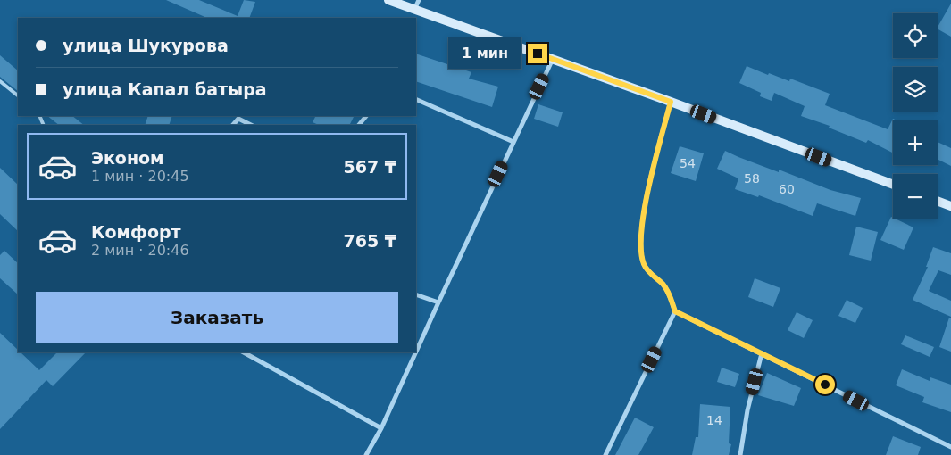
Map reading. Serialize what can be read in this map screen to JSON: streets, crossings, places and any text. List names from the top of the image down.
{
  "house_numbers": [
    "54",
    "58",
    "60",
    "14"
  ],
  "page": {
    "map_buttons": ["+", "−"],
    "banner": ["улица Шукурова", "улица Капал батыра"],
    "bubble": "1 мин",
    "list": [
      {
        "name": "Эконом",
        "note": "1 мин · 20:45",
        "value": "567 ₸"
      },
      {
        "name": "Комфорт",
        "note": "2 мин · 20:46",
        "value": "765 ₸"
      }
    ],
    "buttons": "Заказать"
  }
}
